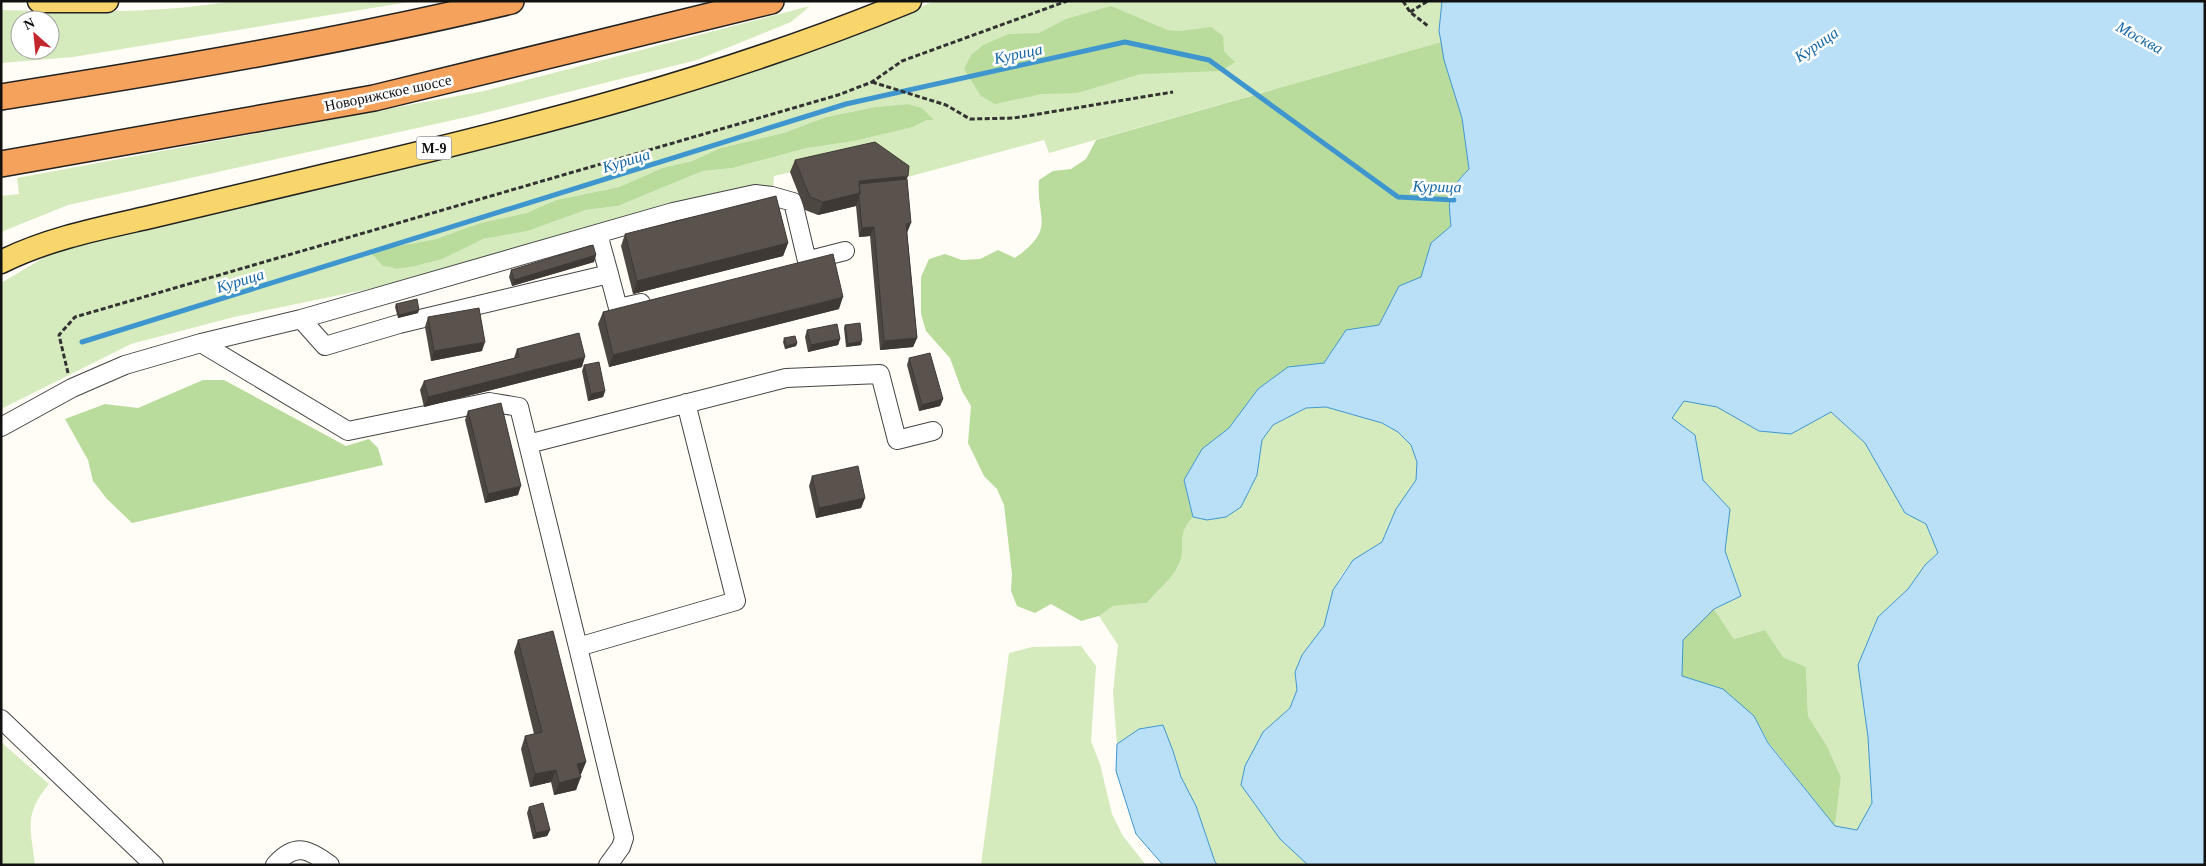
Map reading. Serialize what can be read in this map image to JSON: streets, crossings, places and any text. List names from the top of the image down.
{
  "streets": {
    "highway": ["Новорижское шоссе"],
    "main road": ["М-9"]
  },
  "water": ["Москва", "Курица"],
  "north": "top left"
}
